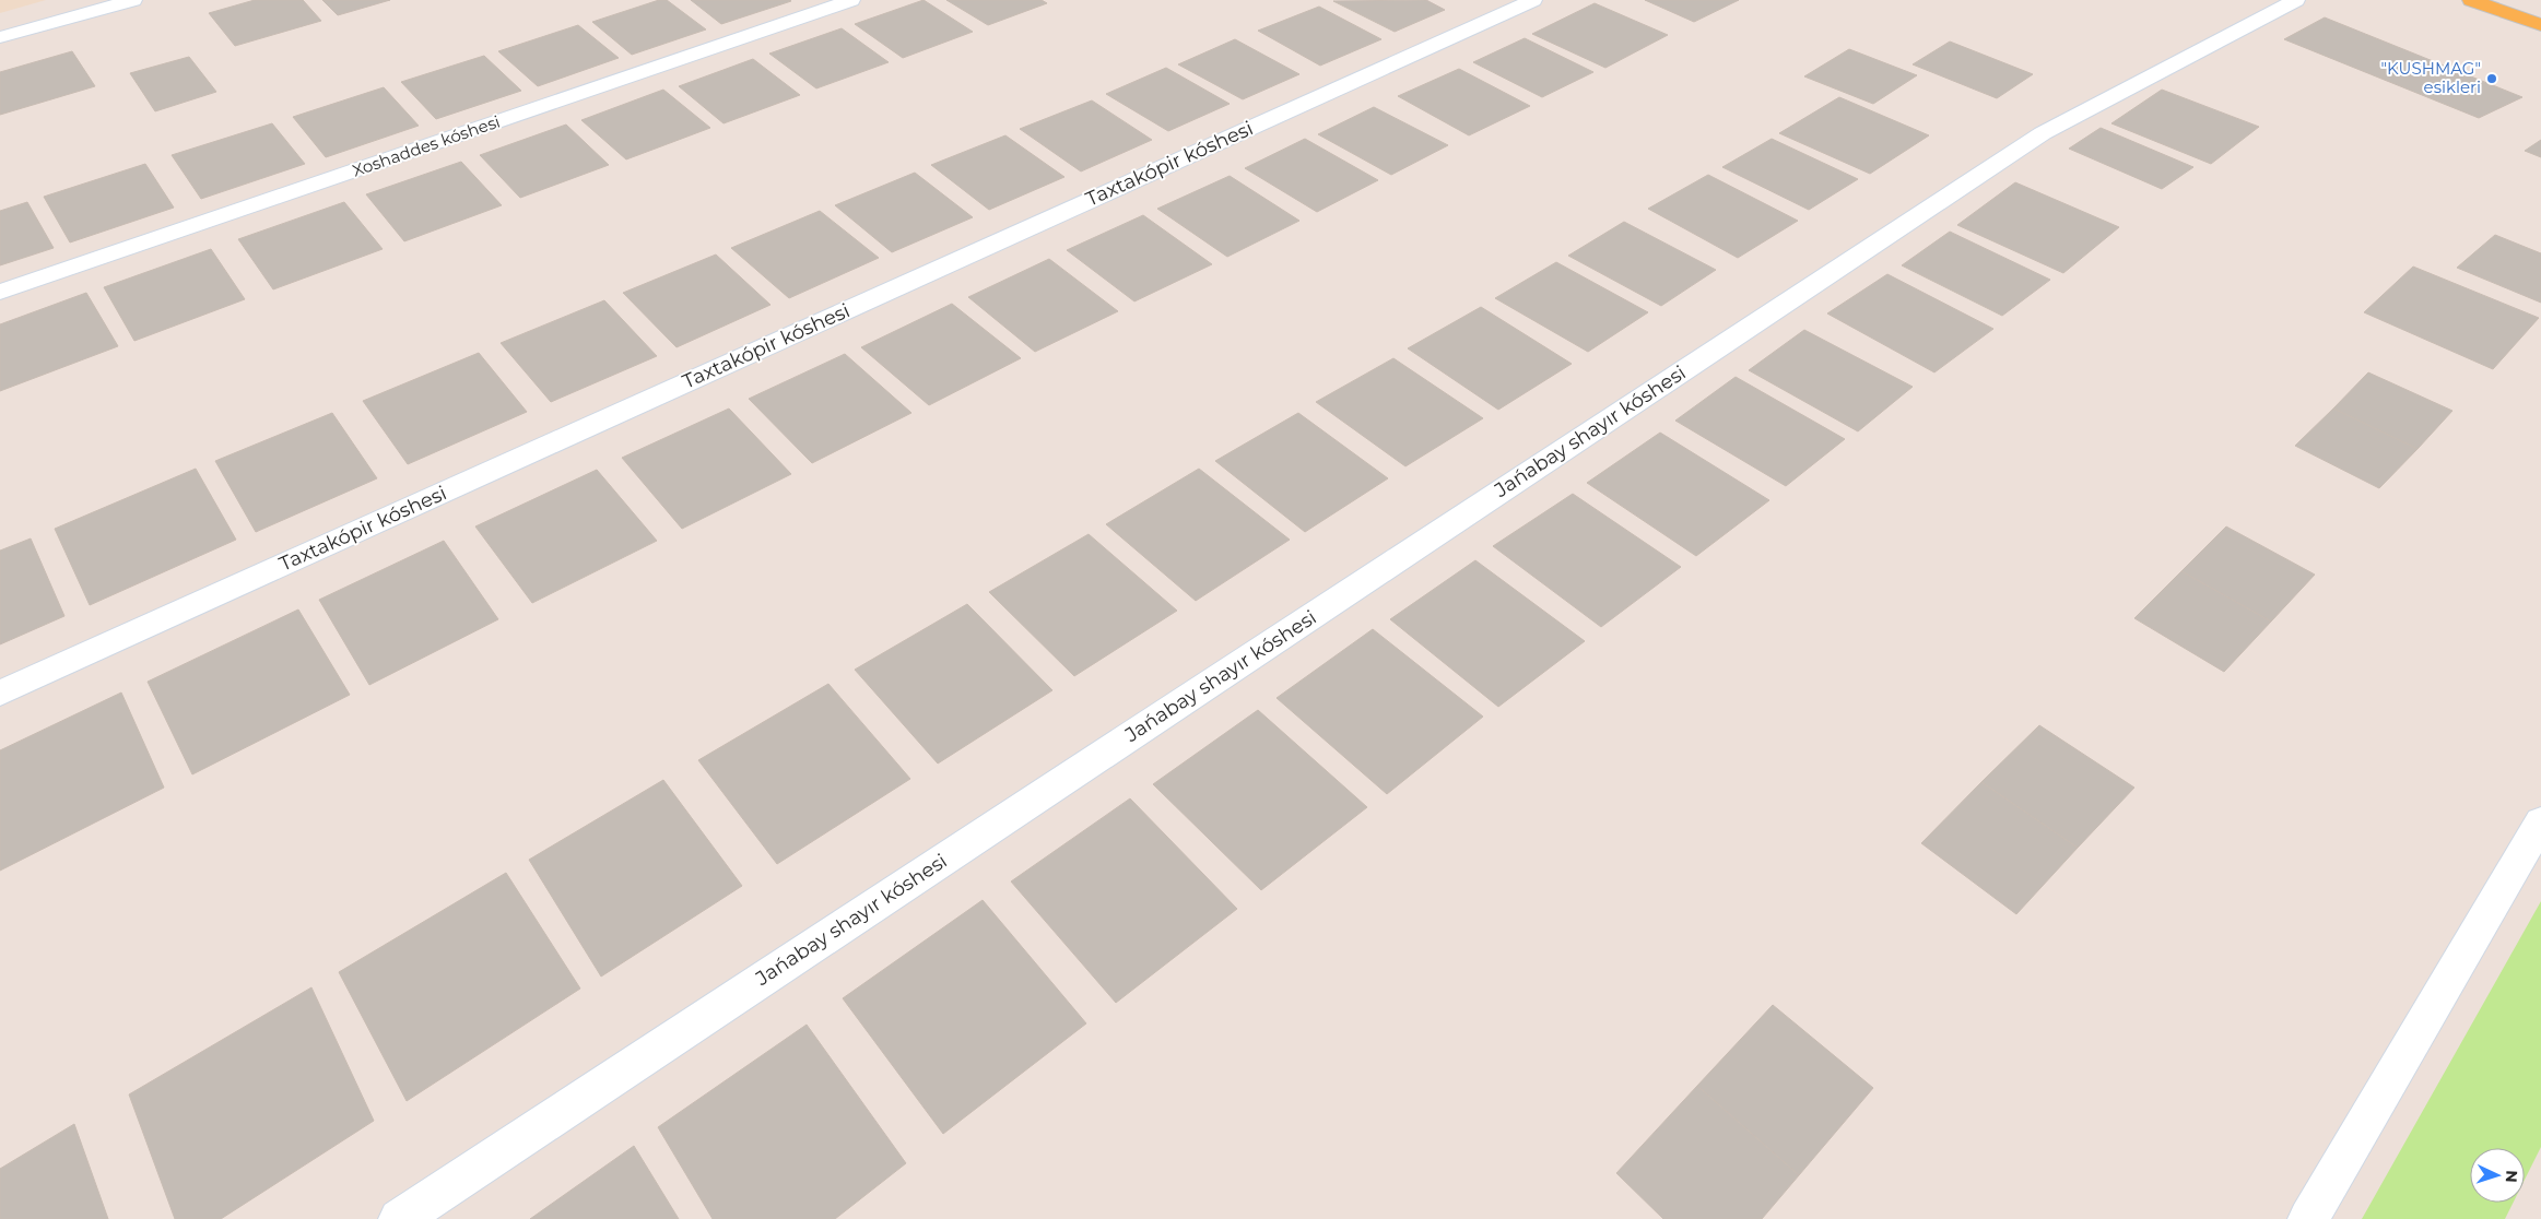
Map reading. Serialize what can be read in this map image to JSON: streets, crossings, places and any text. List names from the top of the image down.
{
  "streets": {
    "street": ["Xoshaddes kóshesi", "Taxtakópir kóshesi", "Jańabay shayır kóshesi"]
  },
  "places": ["\"KUSHMAG\" esikleri"],
  "north": "right"
}
